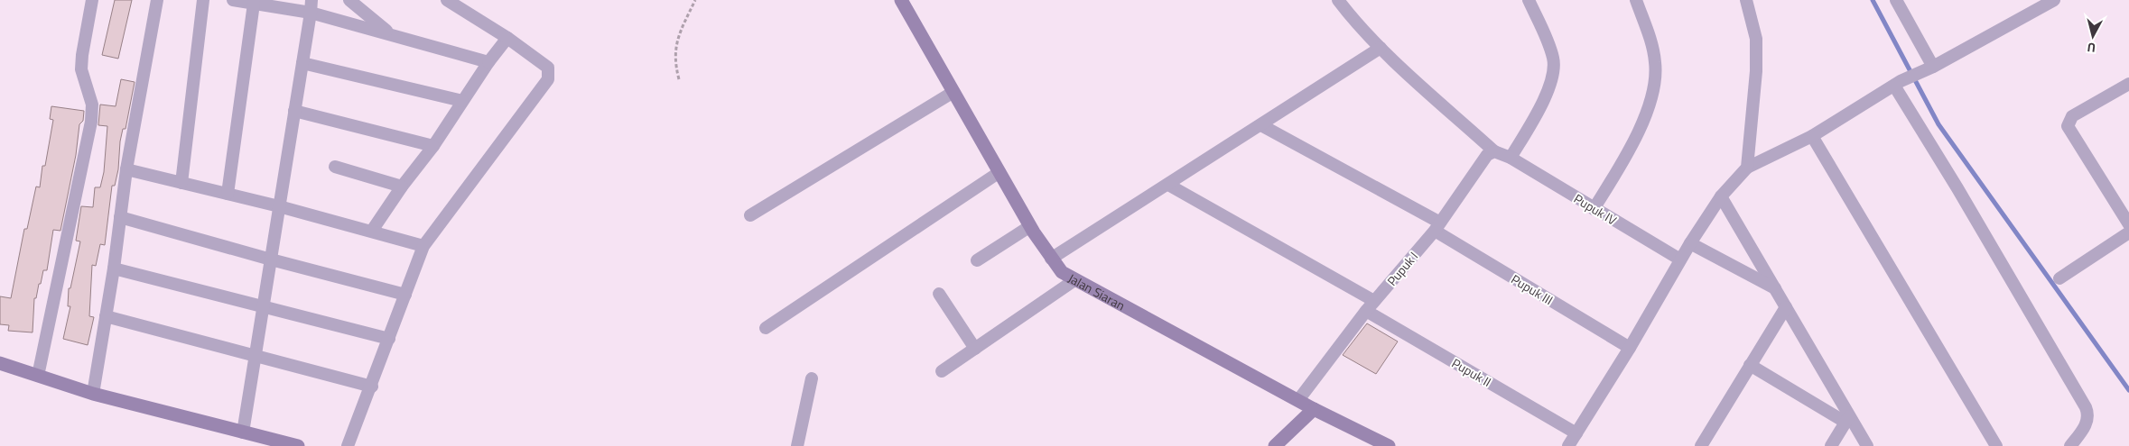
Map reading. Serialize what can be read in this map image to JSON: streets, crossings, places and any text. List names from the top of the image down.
{
  "streets": {
    "street": [
      "Pupuk IV",
      "Pupuk I",
      "Pupuk III",
      "Jalan Siaran",
      "Pupuk II"
    ]
  },
  "crossings": [
    ["Pupuk I", "Pupuk III"],
    ["Pupuk I", "Jalan Siaran"],
    ["Pupuk I", "Pupuk II"]
  ],
  "north": "bottom"
}
